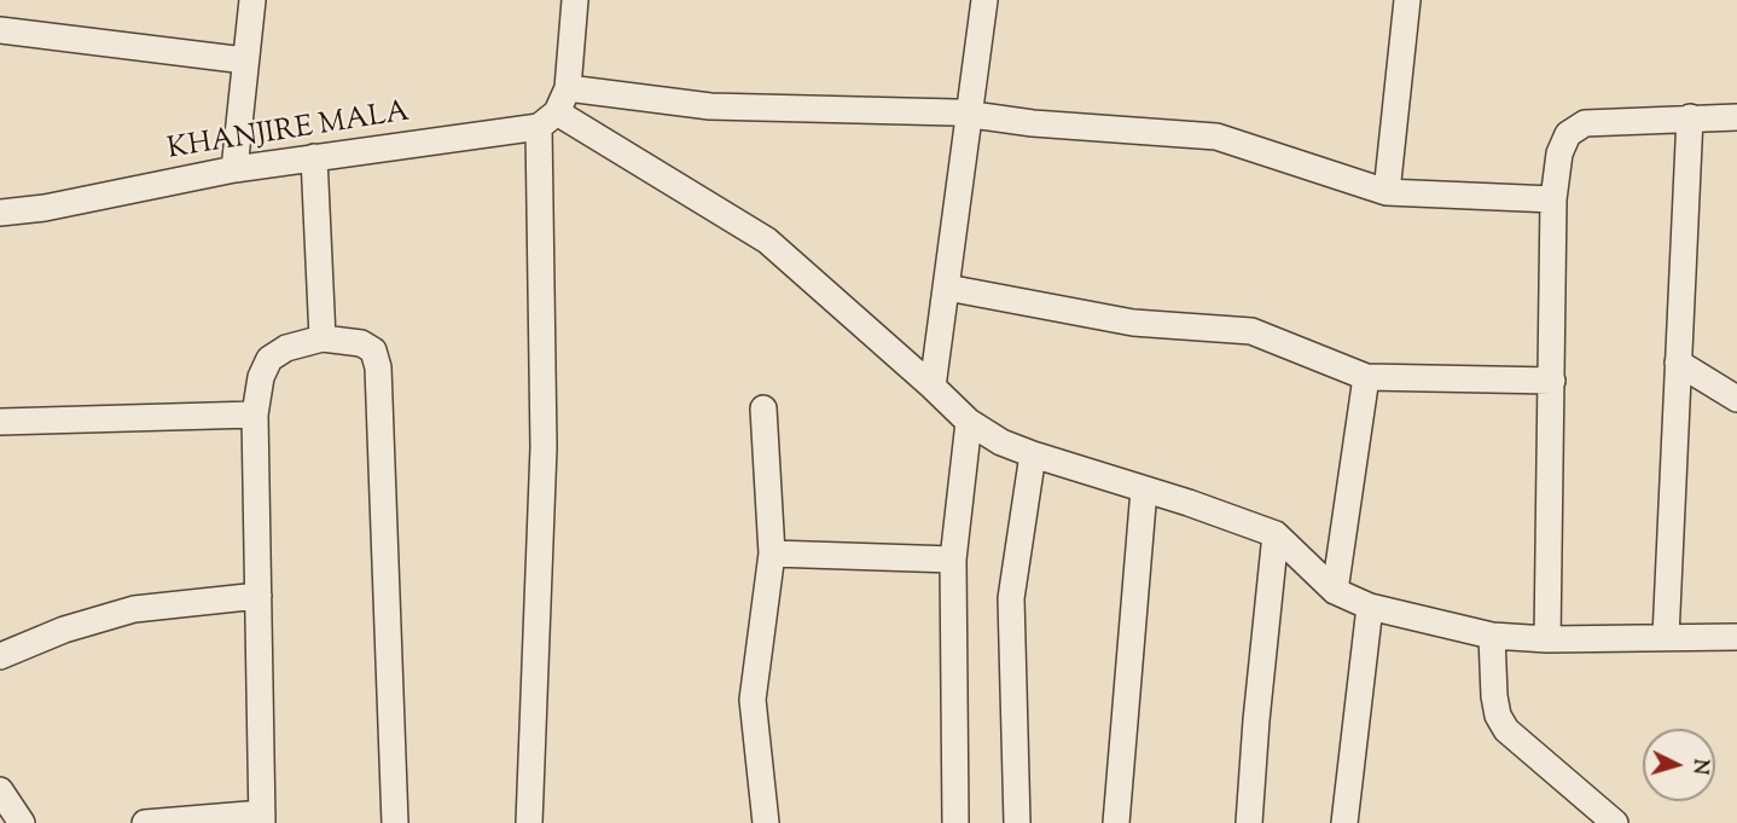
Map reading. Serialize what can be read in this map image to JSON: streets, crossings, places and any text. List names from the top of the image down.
{
  "streets": {
    "street": ["KHANJIRE MALA"]
  },
  "north": "right"
}
